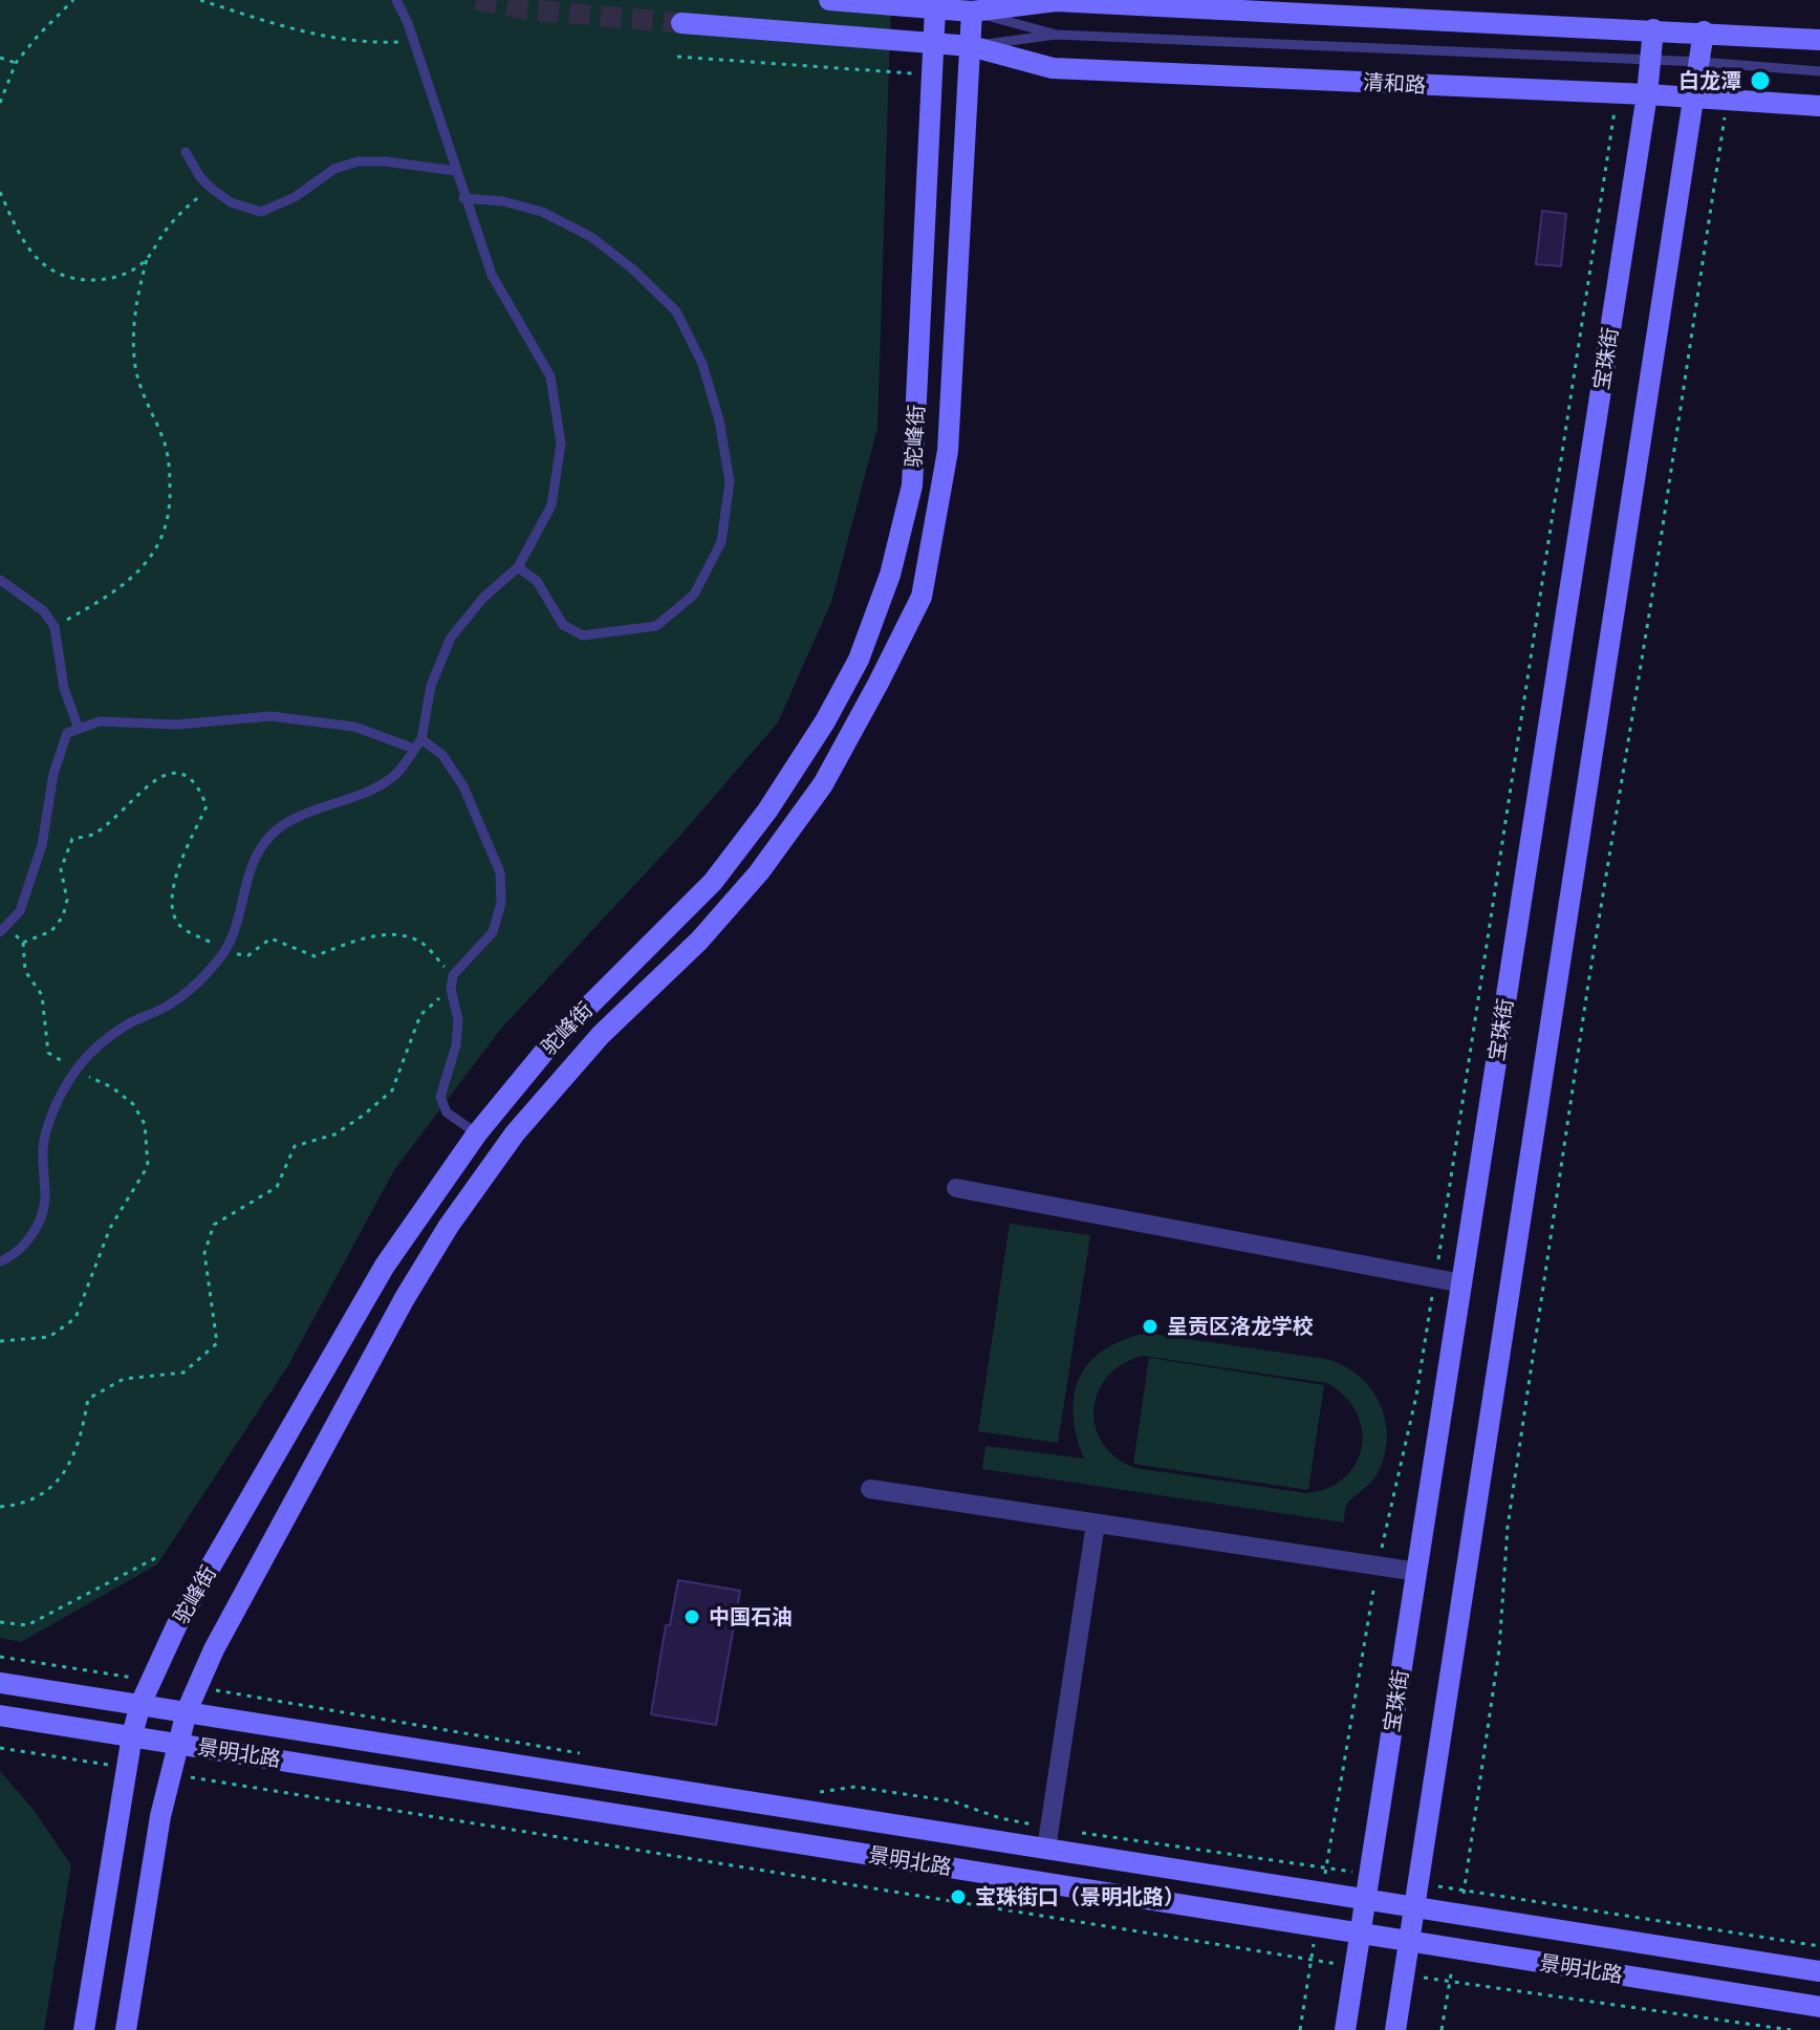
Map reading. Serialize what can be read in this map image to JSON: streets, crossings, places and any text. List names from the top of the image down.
{
  "streets": {
    "main road": [
      "清和路",
      "宝珠街",
      "驼峰街",
      "景明北路"
    ]
  },
  "crossings": [
    ["清和路", "宝珠街"],
    ["清和路", "驼峰街"],
    ["宝珠街", "景明北路"],
    ["驼峰街", "景明北路"]
  ],
  "places": [
    "白龙潭",
    "呈贡区洛龙学校",
    "中国石油",
    "宝珠街口（景明北路）"
  ]
}
